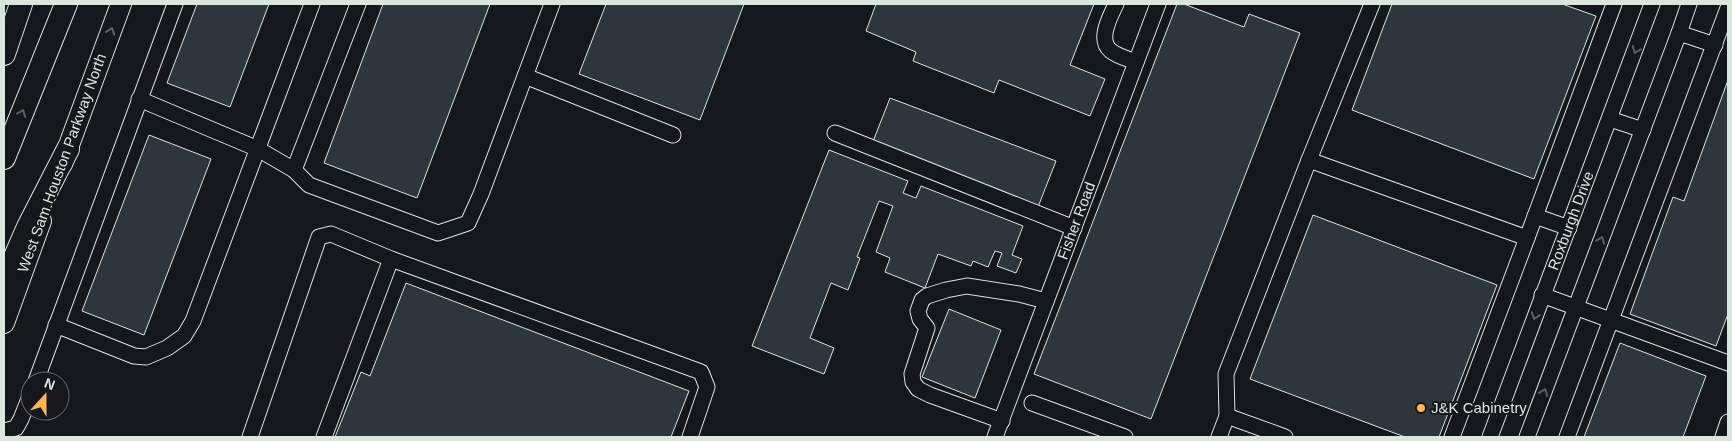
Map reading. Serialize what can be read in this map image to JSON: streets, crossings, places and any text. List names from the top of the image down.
{
  "streets": {
    "main road": ["West Sam Houston Parkway North"],
    "street": ["Fisher Road", "Roxburgh Drive"]
  },
  "one_way": ["West Sam Houston Parkway North"],
  "places": ["J&K Cabinetry"],
  "north": "top"
}
